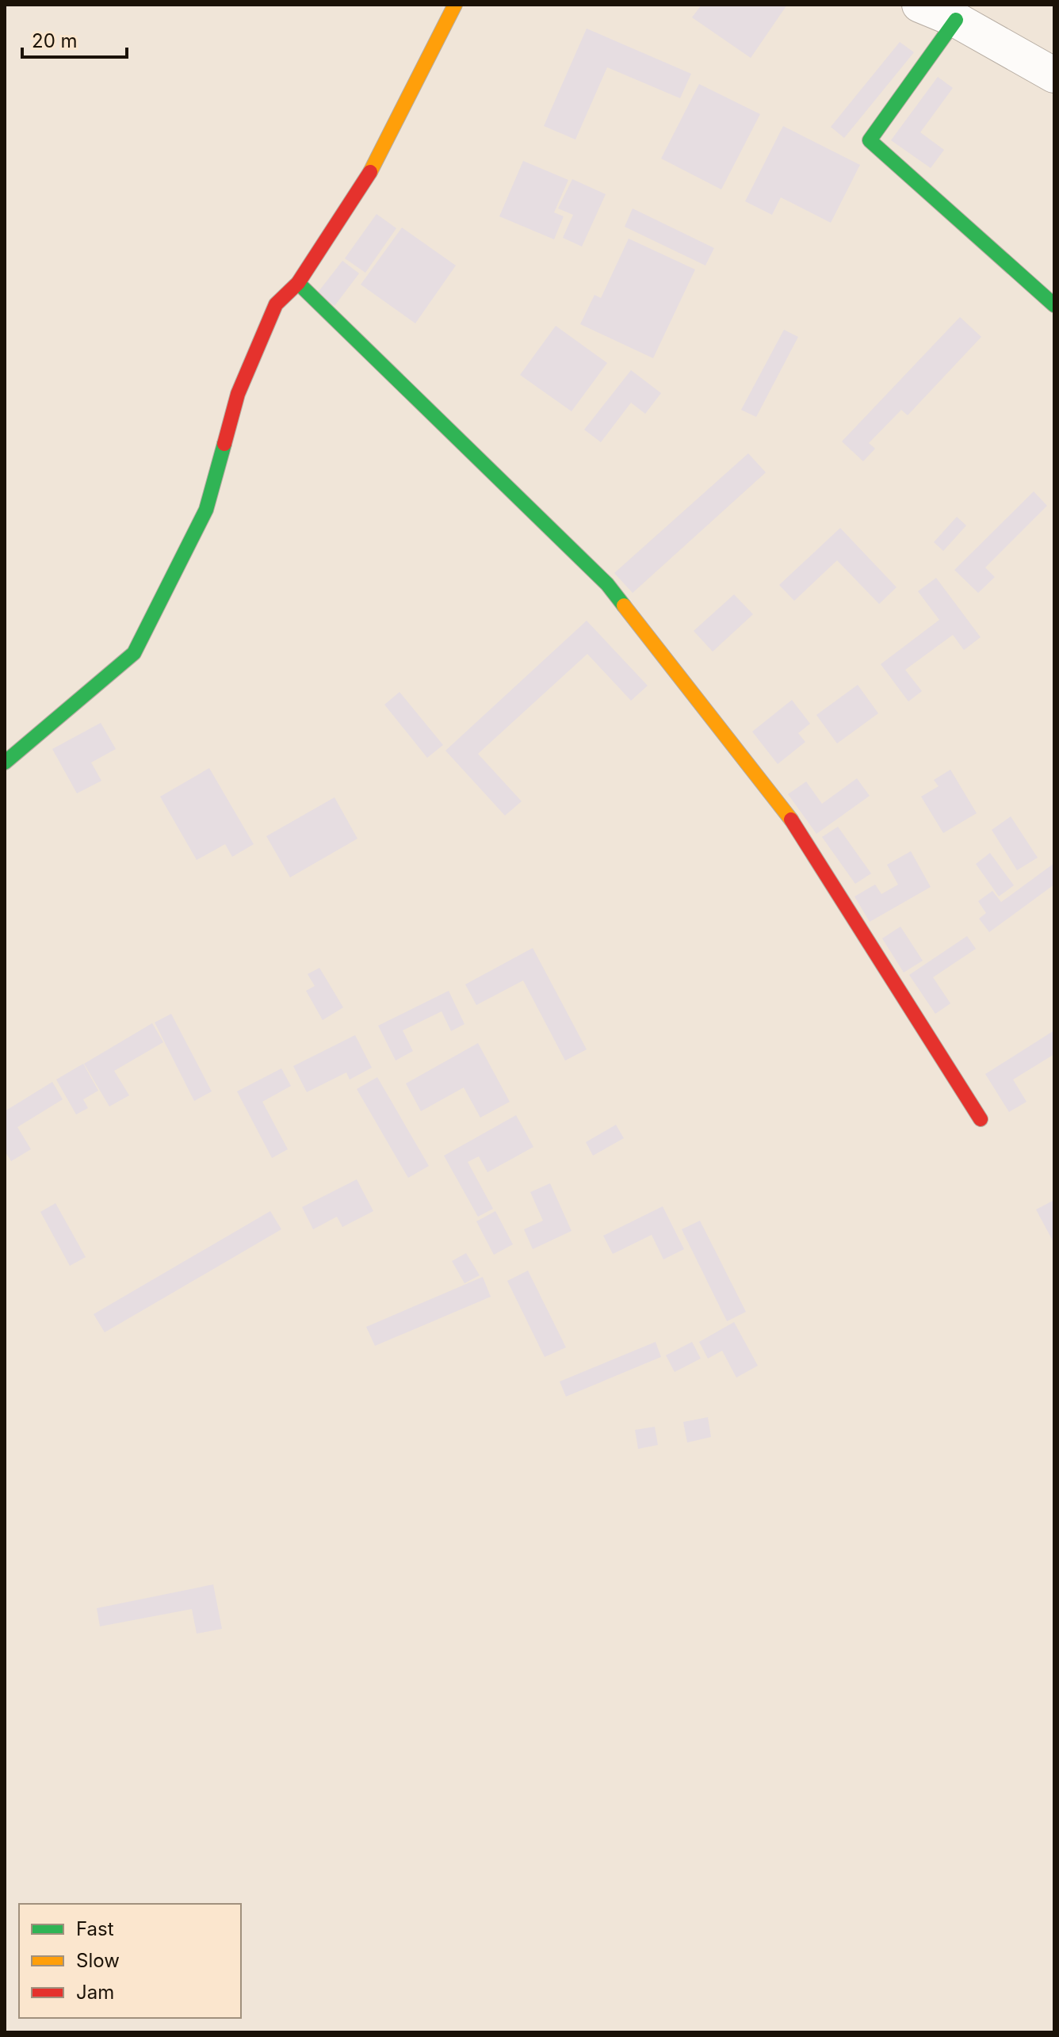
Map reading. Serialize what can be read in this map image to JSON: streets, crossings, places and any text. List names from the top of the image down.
{
  "legend": ["Fast", "Slow", "Jam"],
  "scale_bar": "20 m"
}
